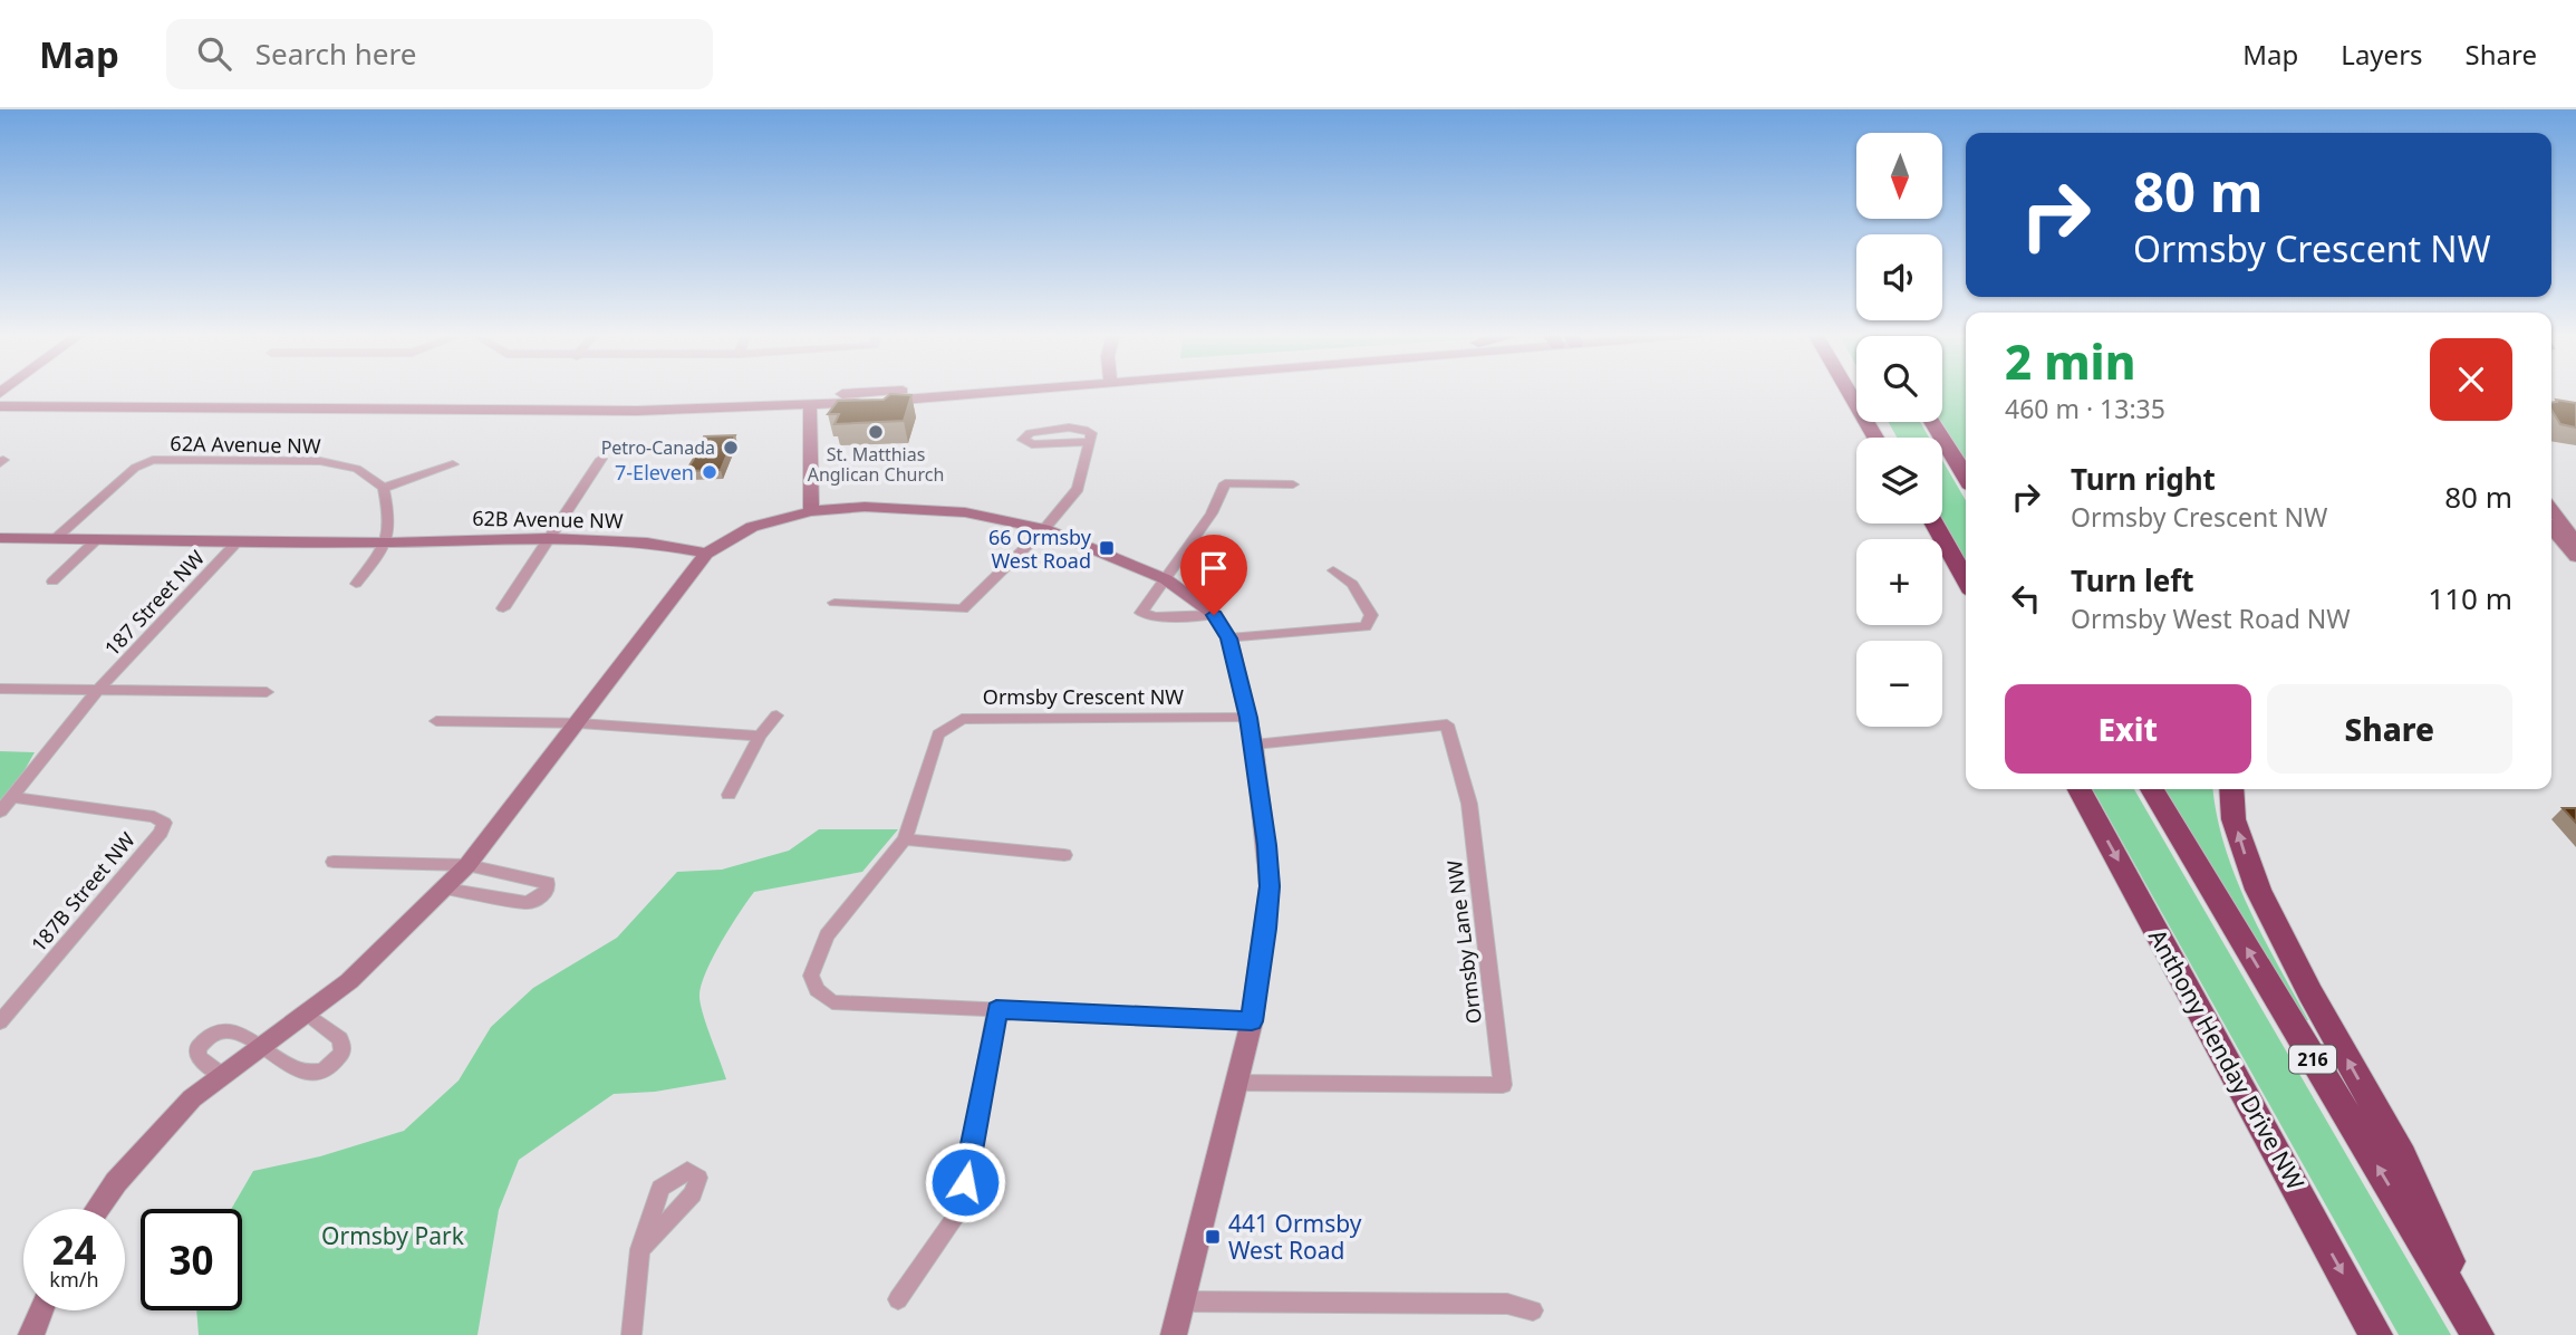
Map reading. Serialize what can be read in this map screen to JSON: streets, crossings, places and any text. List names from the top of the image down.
{
  "streets": {
    "highway": ["Anthony Henday Drive NW", "216"],
    "main road": ["62B Avenue NW"],
    "street": [
      "62A Avenue NW",
      "187 Street NW",
      "Ormsby Crescent NW",
      "187B Street NW",
      "Ormsby Lane NW"
    ]
  },
  "crossings": [
    ["62A Avenue NW", "62B Avenue NW"],
    ["62B Avenue NW", "187 Street NW"],
    ["187 Street NW", "187B Street NW"]
  ],
  "parks": ["Ormsby Park"],
  "places": {
    "other": ["St. Matthias Anglican Church", "Petro-Canada", "7-Eleven"],
    "transit": ["66 Ormsby West Road", "441 Ormsby West Road"]
  },
  "north": "bottom",
  "page": {
    "header": "Map",
    "search": "Search here",
    "nav": ["Map", "Layers", "Share"],
    "map_buttons": ["+", "−"],
    "turn": ["80 m", "Ormsby Crescent NW"],
    "heading": ["2 min", "460 m · 13:35"],
    "list": [
      {
        "name": "Turn right",
        "note": "Ormsby Crescent NW",
        "value": "80 m"
      },
      {
        "name": "Turn left",
        "note": "Ormsby West Road NW",
        "value": "110 m"
      }
    ],
    "buttons": ["Exit", "Share"],
    "speed": "24 km/h",
    "limit": "30"
  }
}
